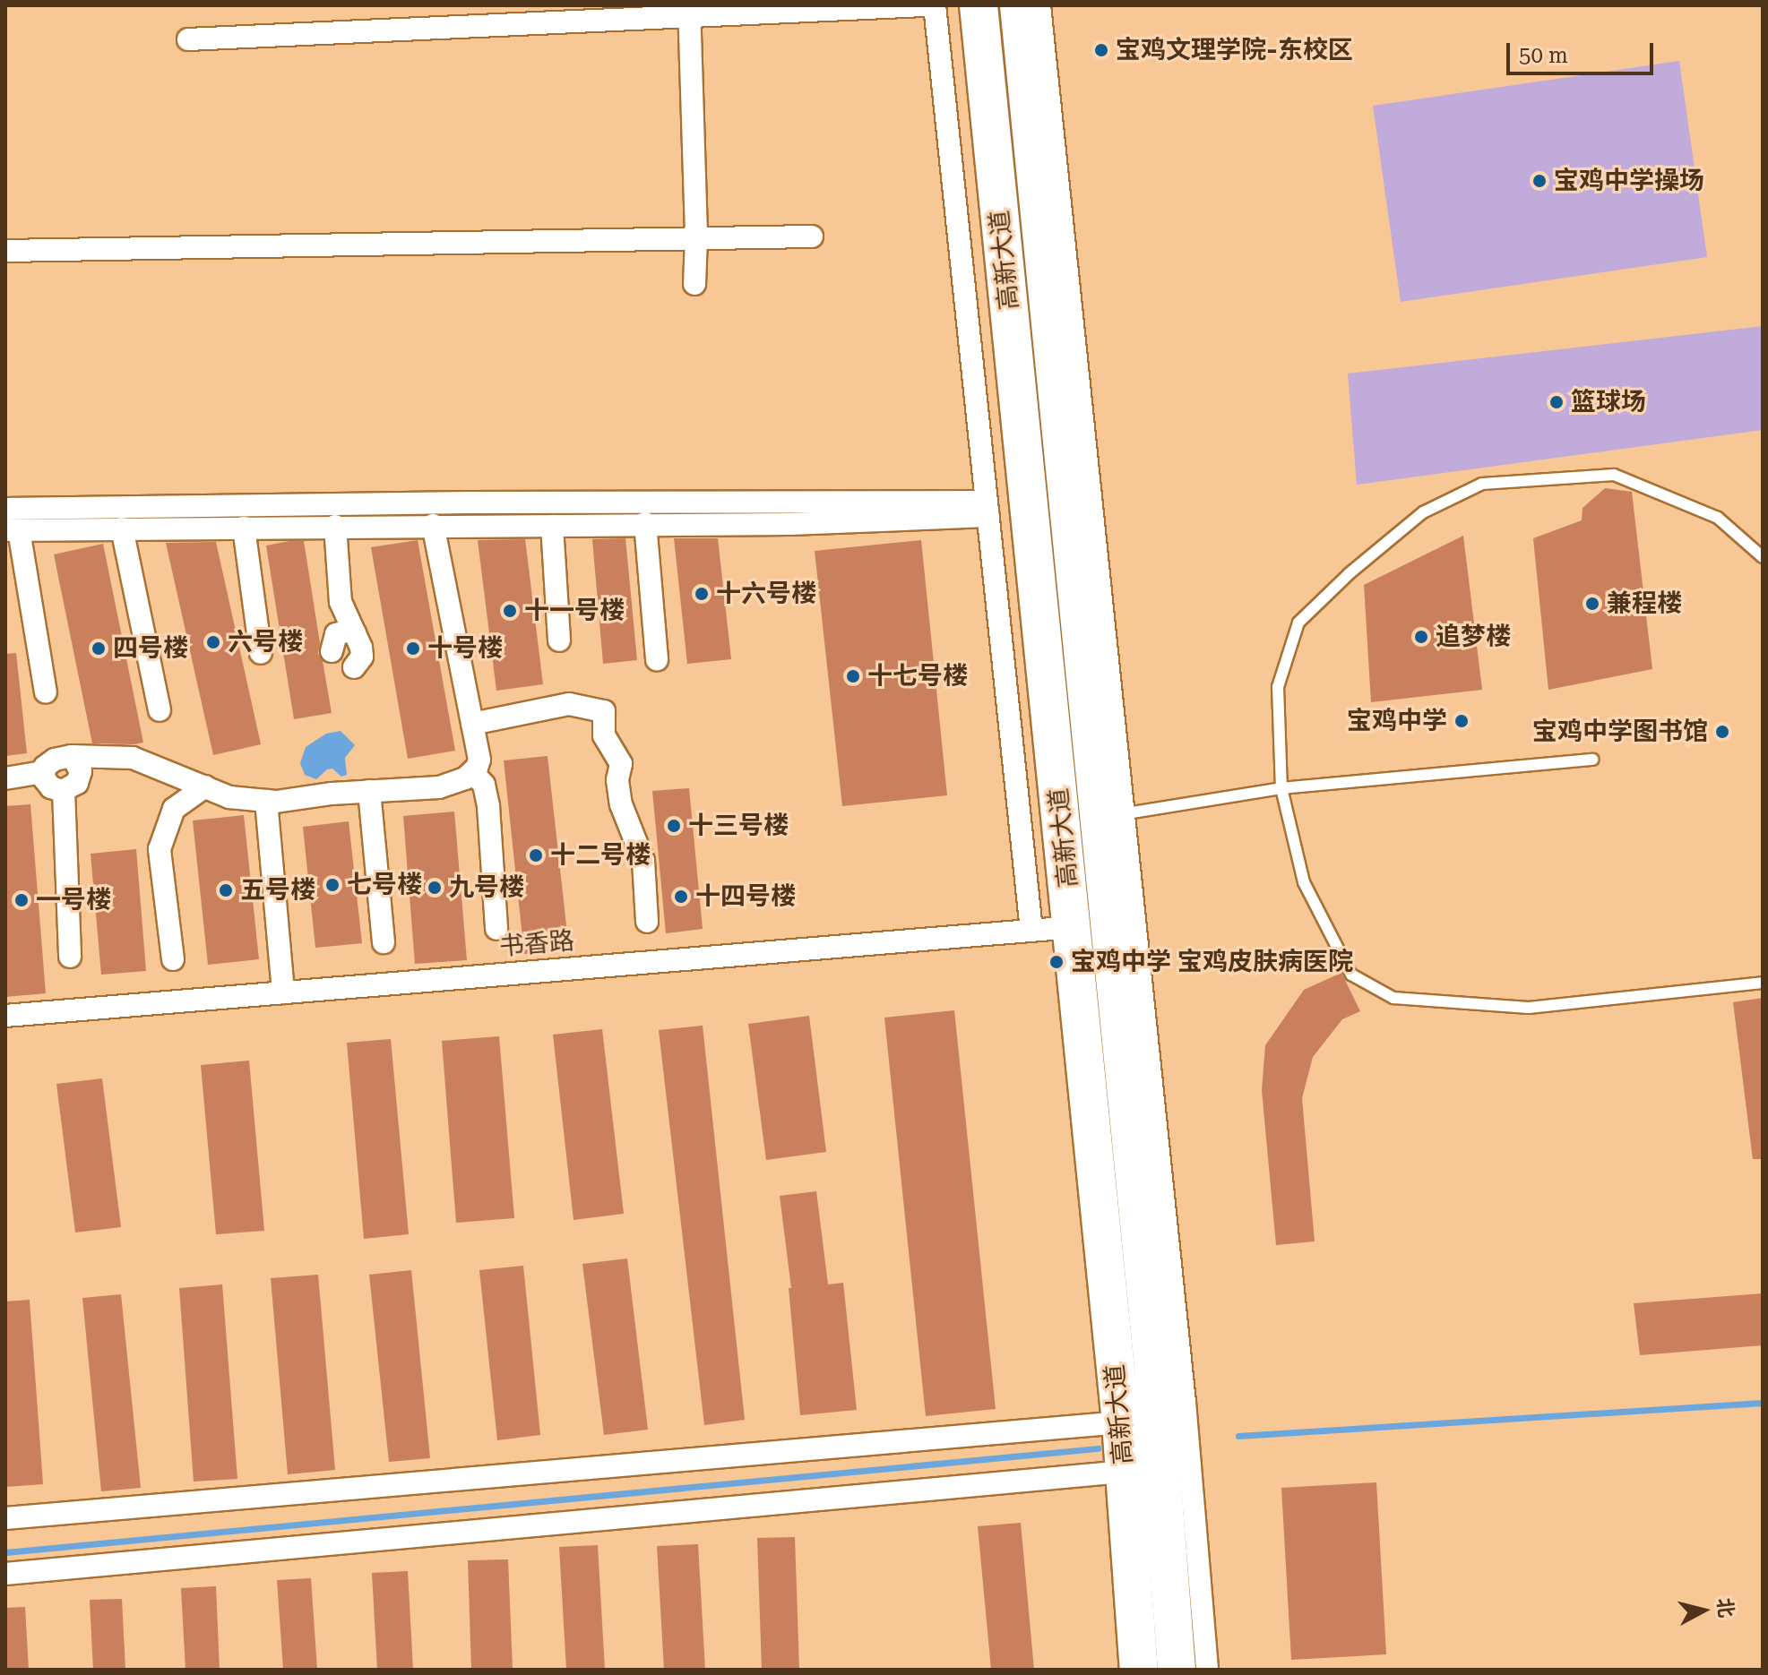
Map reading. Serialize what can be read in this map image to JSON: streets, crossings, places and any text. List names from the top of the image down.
{
  "streets": {
    "highway": ["高新大道"],
    "street": ["书香路"]
  },
  "crossings": [
    ["高新大道", "书香路"]
  ],
  "places": [
    "宝鸡文理学院-东校区",
    "宝鸡中学操场",
    "篮球场",
    "十六号楼",
    "兼程楼",
    "十一号楼",
    "追梦楼",
    "六号楼",
    "四号楼",
    "十号楼",
    "十七号楼",
    "宝鸡中学",
    "宝鸡中学图书馆",
    "十三号楼",
    "十二号楼",
    "七号楼",
    "九号楼",
    "五号楼",
    "十四号楼",
    "一号楼",
    "宝鸡中学 宝鸡皮肤病医院"
  ],
  "scale_bar": "50 m",
  "north": "right"
}
